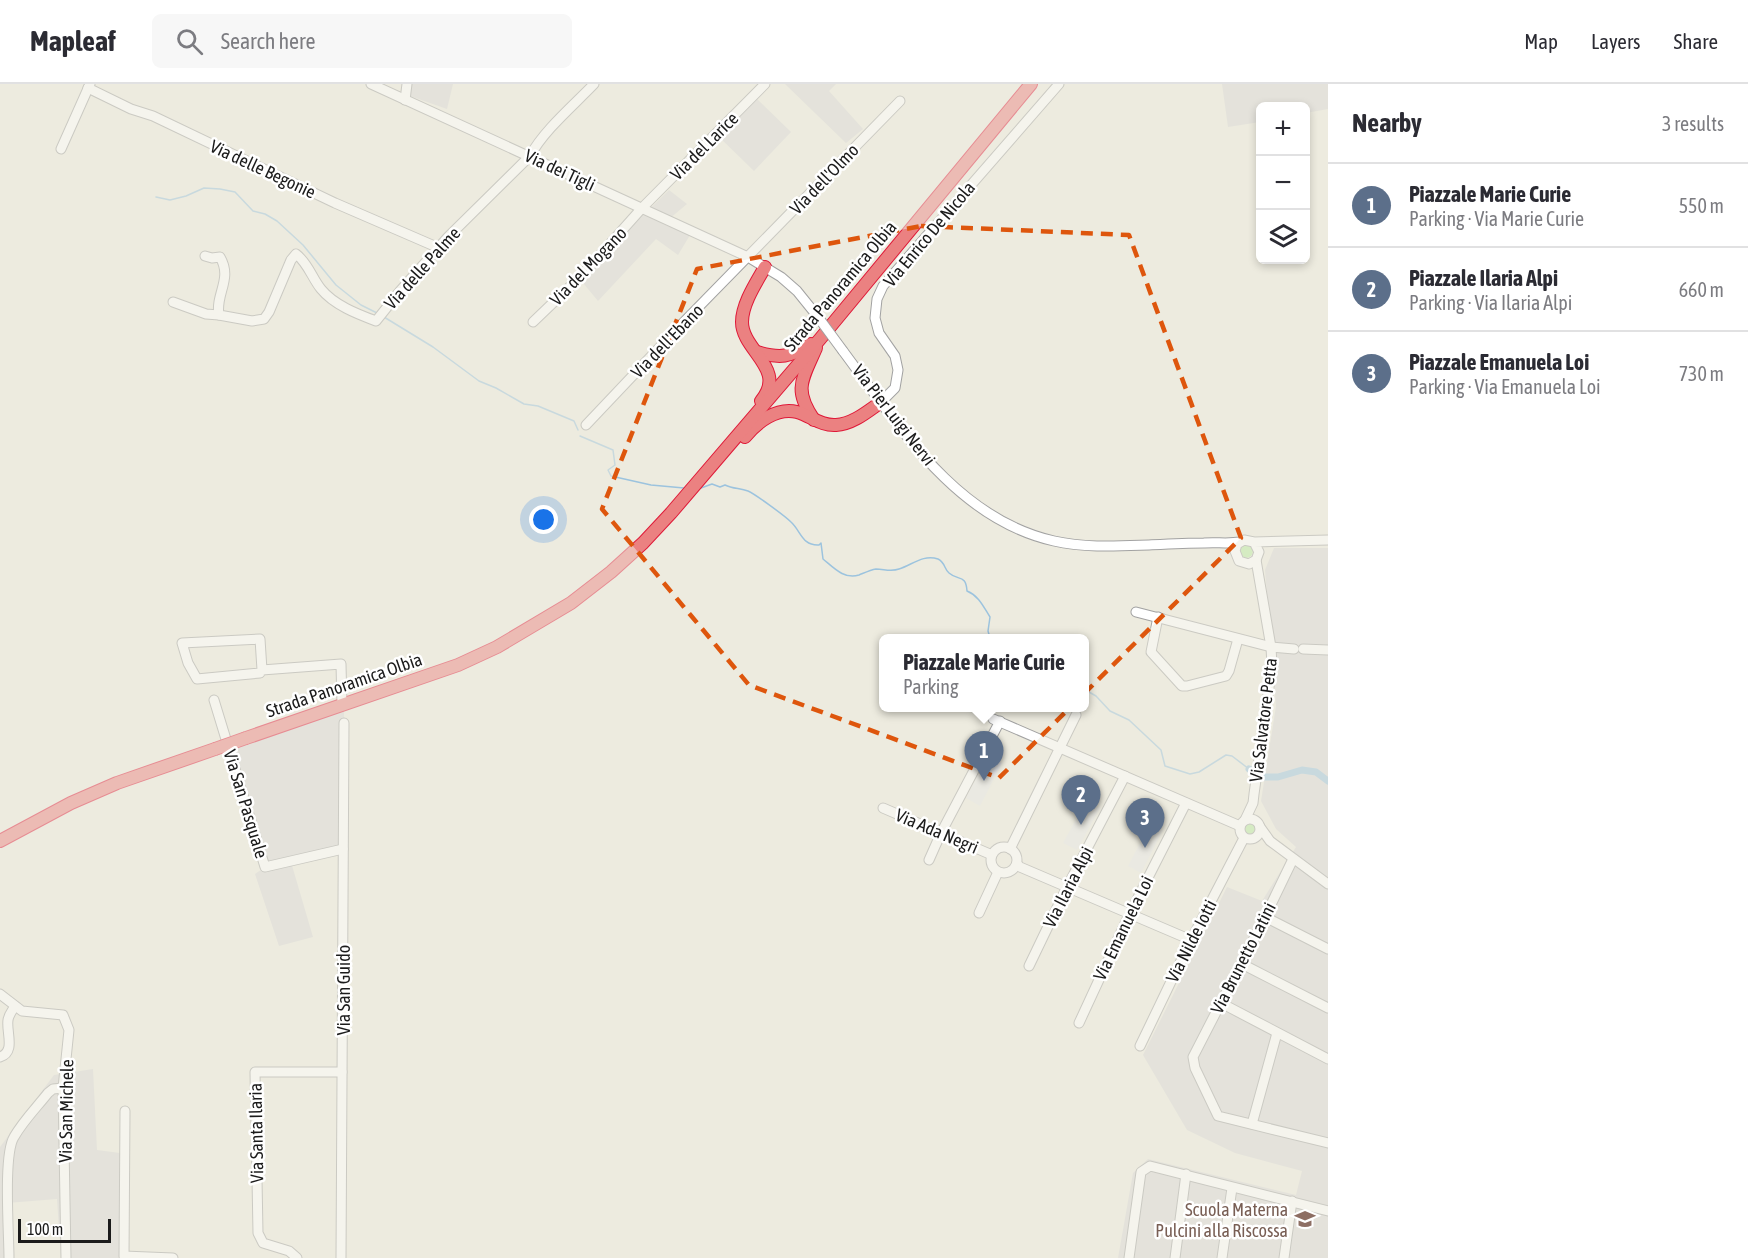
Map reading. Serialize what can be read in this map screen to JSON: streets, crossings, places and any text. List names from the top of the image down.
{
  "streets": {
    "highway": ["Strada Panoramica Olbia"],
    "street": [
      "Via del Larice",
      "Via delle Begonie",
      "Via dei Tigli",
      "Via dell'Olmo",
      "Via Enrico De Nicola",
      "Via del Mogano",
      "Via delle Palme",
      "Via dell'Ebano",
      "Via Pier Luigi Nervi",
      "Via Salvatore Petta",
      "Via San Pasquale",
      "Via Ada Negri",
      "Via Ilaria Alpi",
      "Via Emanuela Loi",
      "Via Nilde Iotti",
      "Via Brunetto Latini",
      "Via San Guido",
      "Via San Michele",
      "Via Santa Ilaria"
    ]
  },
  "crossings": [
    ["Via del Larice", "Via dei Tigli"],
    ["Via del Larice", "Via del Mogano"],
    ["Via delle Begonie", "Via delle Palme"],
    ["Via dei Tigli", "Via dell'Olmo"],
    ["Via dei Tigli", "Via del Mogano"],
    ["Via dei Tigli", "Via delle Palme"],
    ["Via dei Tigli", "Via dell'Ebano"],
    ["Via dei Tigli", "Via Pier Luigi Nervi"],
    ["Via dell'Olmo", "Via dell'Ebano"],
    ["Via dell'Olmo", "Via Pier Luigi Nervi"],
    ["Via Enrico De Nicola", "Via Pier Luigi Nervi"],
    ["Via dell'Ebano", "Via Pier Luigi Nervi"],
    ["Via Pier Luigi Nervi", "Via Salvatore Petta"],
    ["Via Salvatore Petta", "Via Nilde Iotti"],
    ["Via Salvatore Petta", "Via Brunetto Latini"],
    ["Via San Pasquale", "Via San Guido"],
    ["Via San Guido", "Via Santa Ilaria"]
  ],
  "places": {
    "school or university": ["Scuola Materna Pulcini alla Riscossa"]
  },
  "scale_bar": "100 m",
  "page": {
    "header": "Mapleaf",
    "search": "Search here",
    "nav": ["Map", "Layers", "Share"],
    "heading": ["Nearby", "3 results"],
    "map_buttons": ["+", "−"],
    "list": [
      {
        "mark": "1",
        "name": "Piazzale Marie Curie",
        "note": "Parking · Via Marie Curie",
        "value": "550 m"
      },
      {
        "mark": "2",
        "name": "Piazzale Ilaria Alpi",
        "note": "Parking · Via Ilaria Alpi",
        "value": "660 m"
      },
      {
        "mark": "3",
        "name": "Piazzale Emanuela Loi",
        "note": "Parking · Via Emanuela Loi",
        "value": "730 m"
      }
    ],
    "popup": ["Piazzale Marie Curie", "Parking"],
    "pins": ["1", "2", "3"],
    "scale": "100 m"
  }
}
